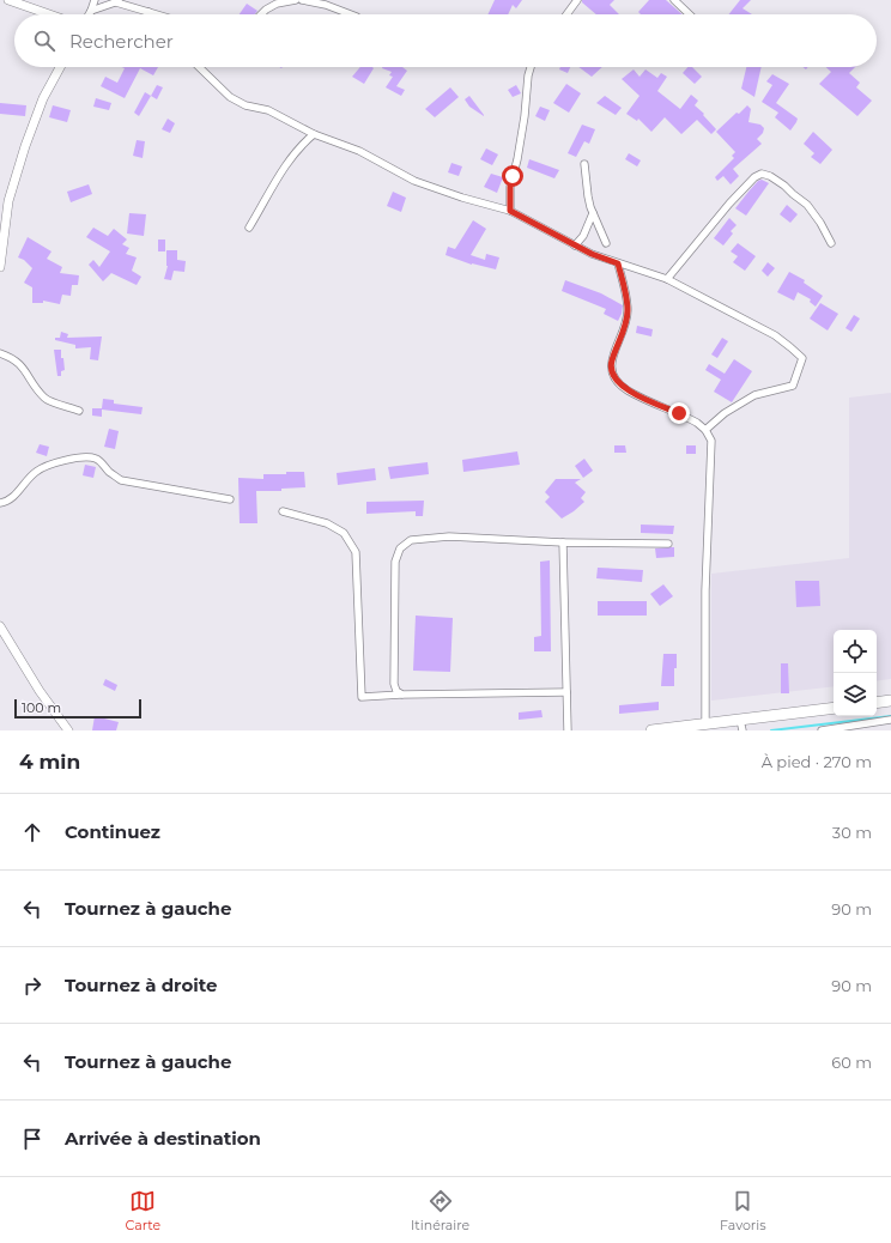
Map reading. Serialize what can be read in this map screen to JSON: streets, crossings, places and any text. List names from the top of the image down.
{
  "scale_bar": "100 m",
  "page": {
    "search": "Rechercher",
    "scale": "100 m",
    "heading": ["4 min", "À pied · 270 m"],
    "list": [
      ["Continuez", "30 m"],
      ["Tournez à gauche", "90 m"],
      ["Tournez à droite", "90 m"],
      ["Tournez à gauche", "60 m"],
      "Arrivée à destination"
    ],
    "nav": ["Carte", "Itinéraire", "Favoris"]
  }
}
